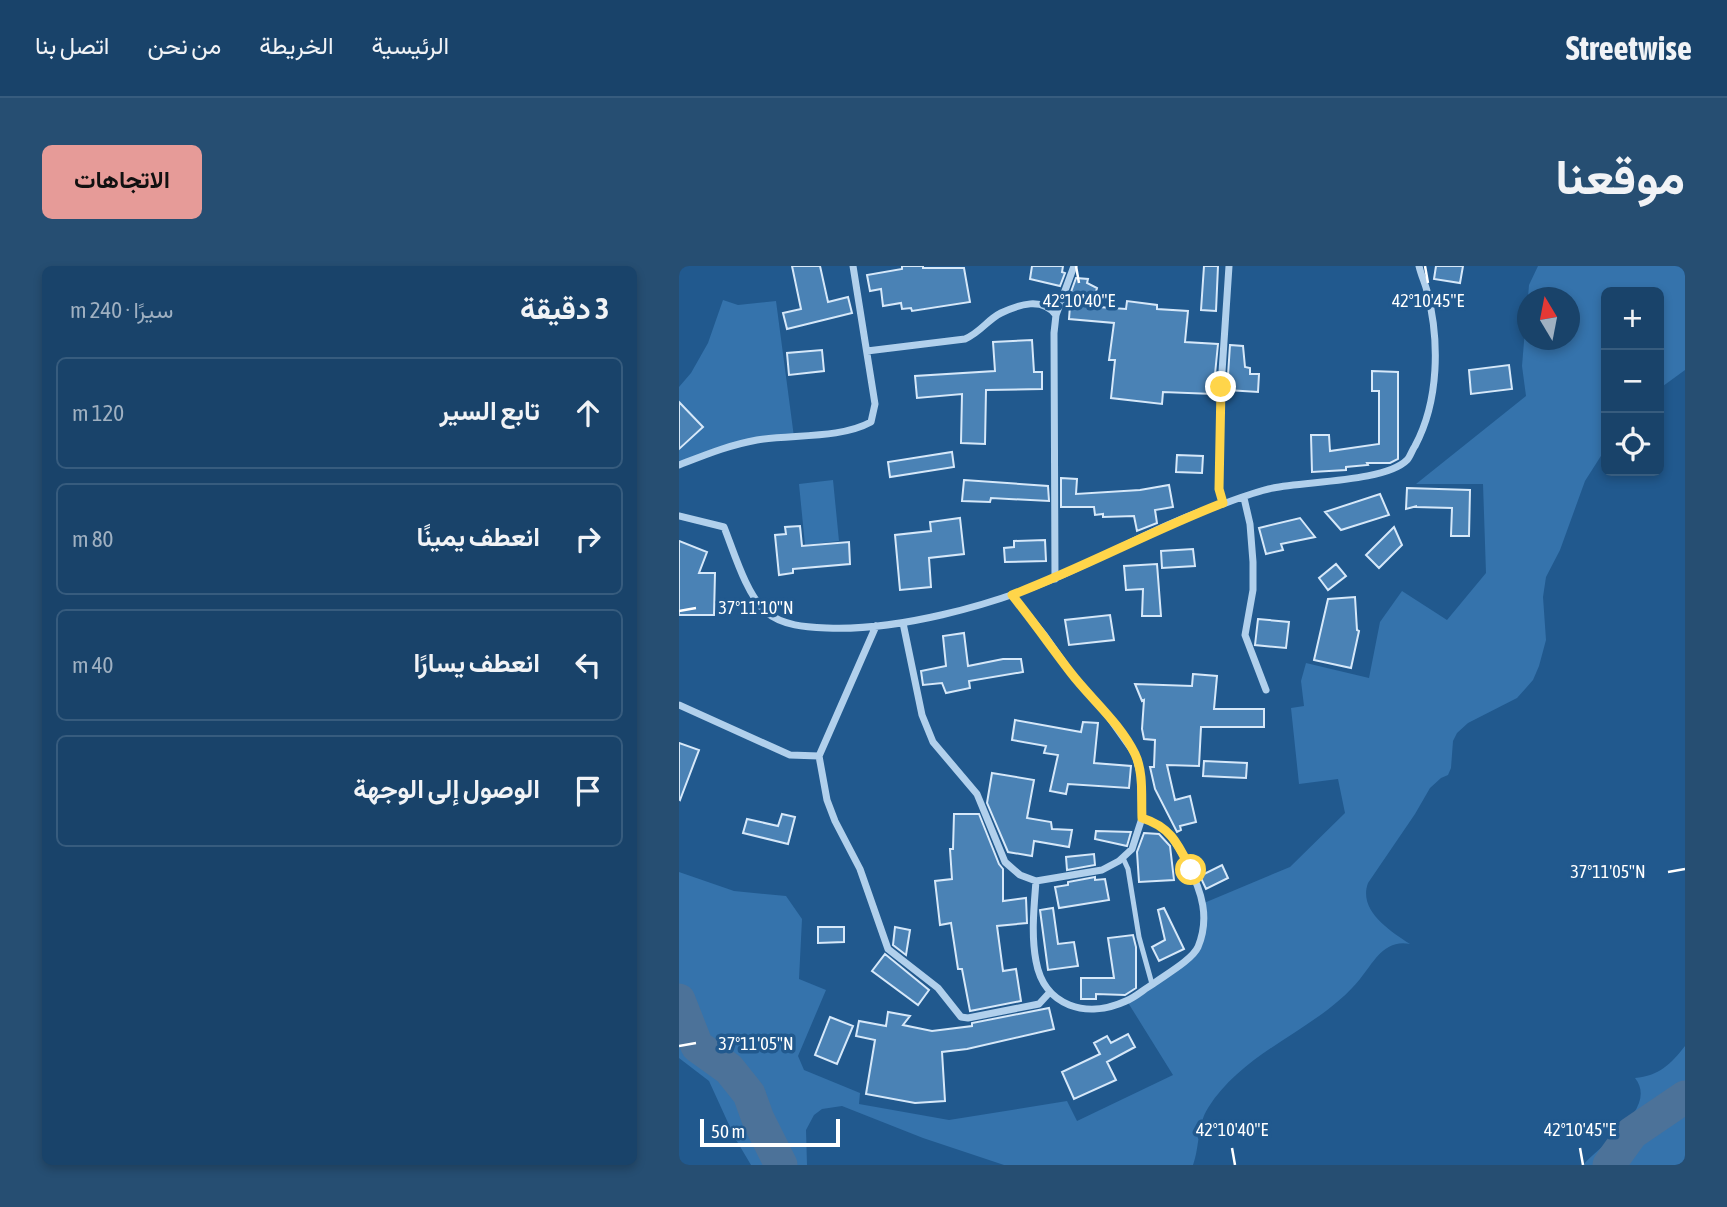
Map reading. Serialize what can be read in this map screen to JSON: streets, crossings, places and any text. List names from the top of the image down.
{
  "scale_bar": "50 m",
  "north": "top",
  "page": {
    "header": "Streetwise",
    "nav": [
      "الرئيسية",
      "الخريطة",
      "من نحن",
      "اتصل بنا"
    ],
    "title": "موقعنا",
    "buttons": "الاتجاهات",
    "heading": ["3 دقيقة", "سيرًا · 240 m"],
    "map_buttons": ["+", "−"],
    "list": [
      ["تابع السير", "120 m"],
      ["انعطف يمينًا", "80 m"],
      ["انعطف يسارًا", "40 m"],
      "الوصول إلى الوجهة"
    ],
    "scale": "50 m"
  },
  "coordinates": [
    "42°10'40\"E",
    "42°10'45\"E",
    "37°11'10\"N",
    "37°11'05\"N"
  ]
}
